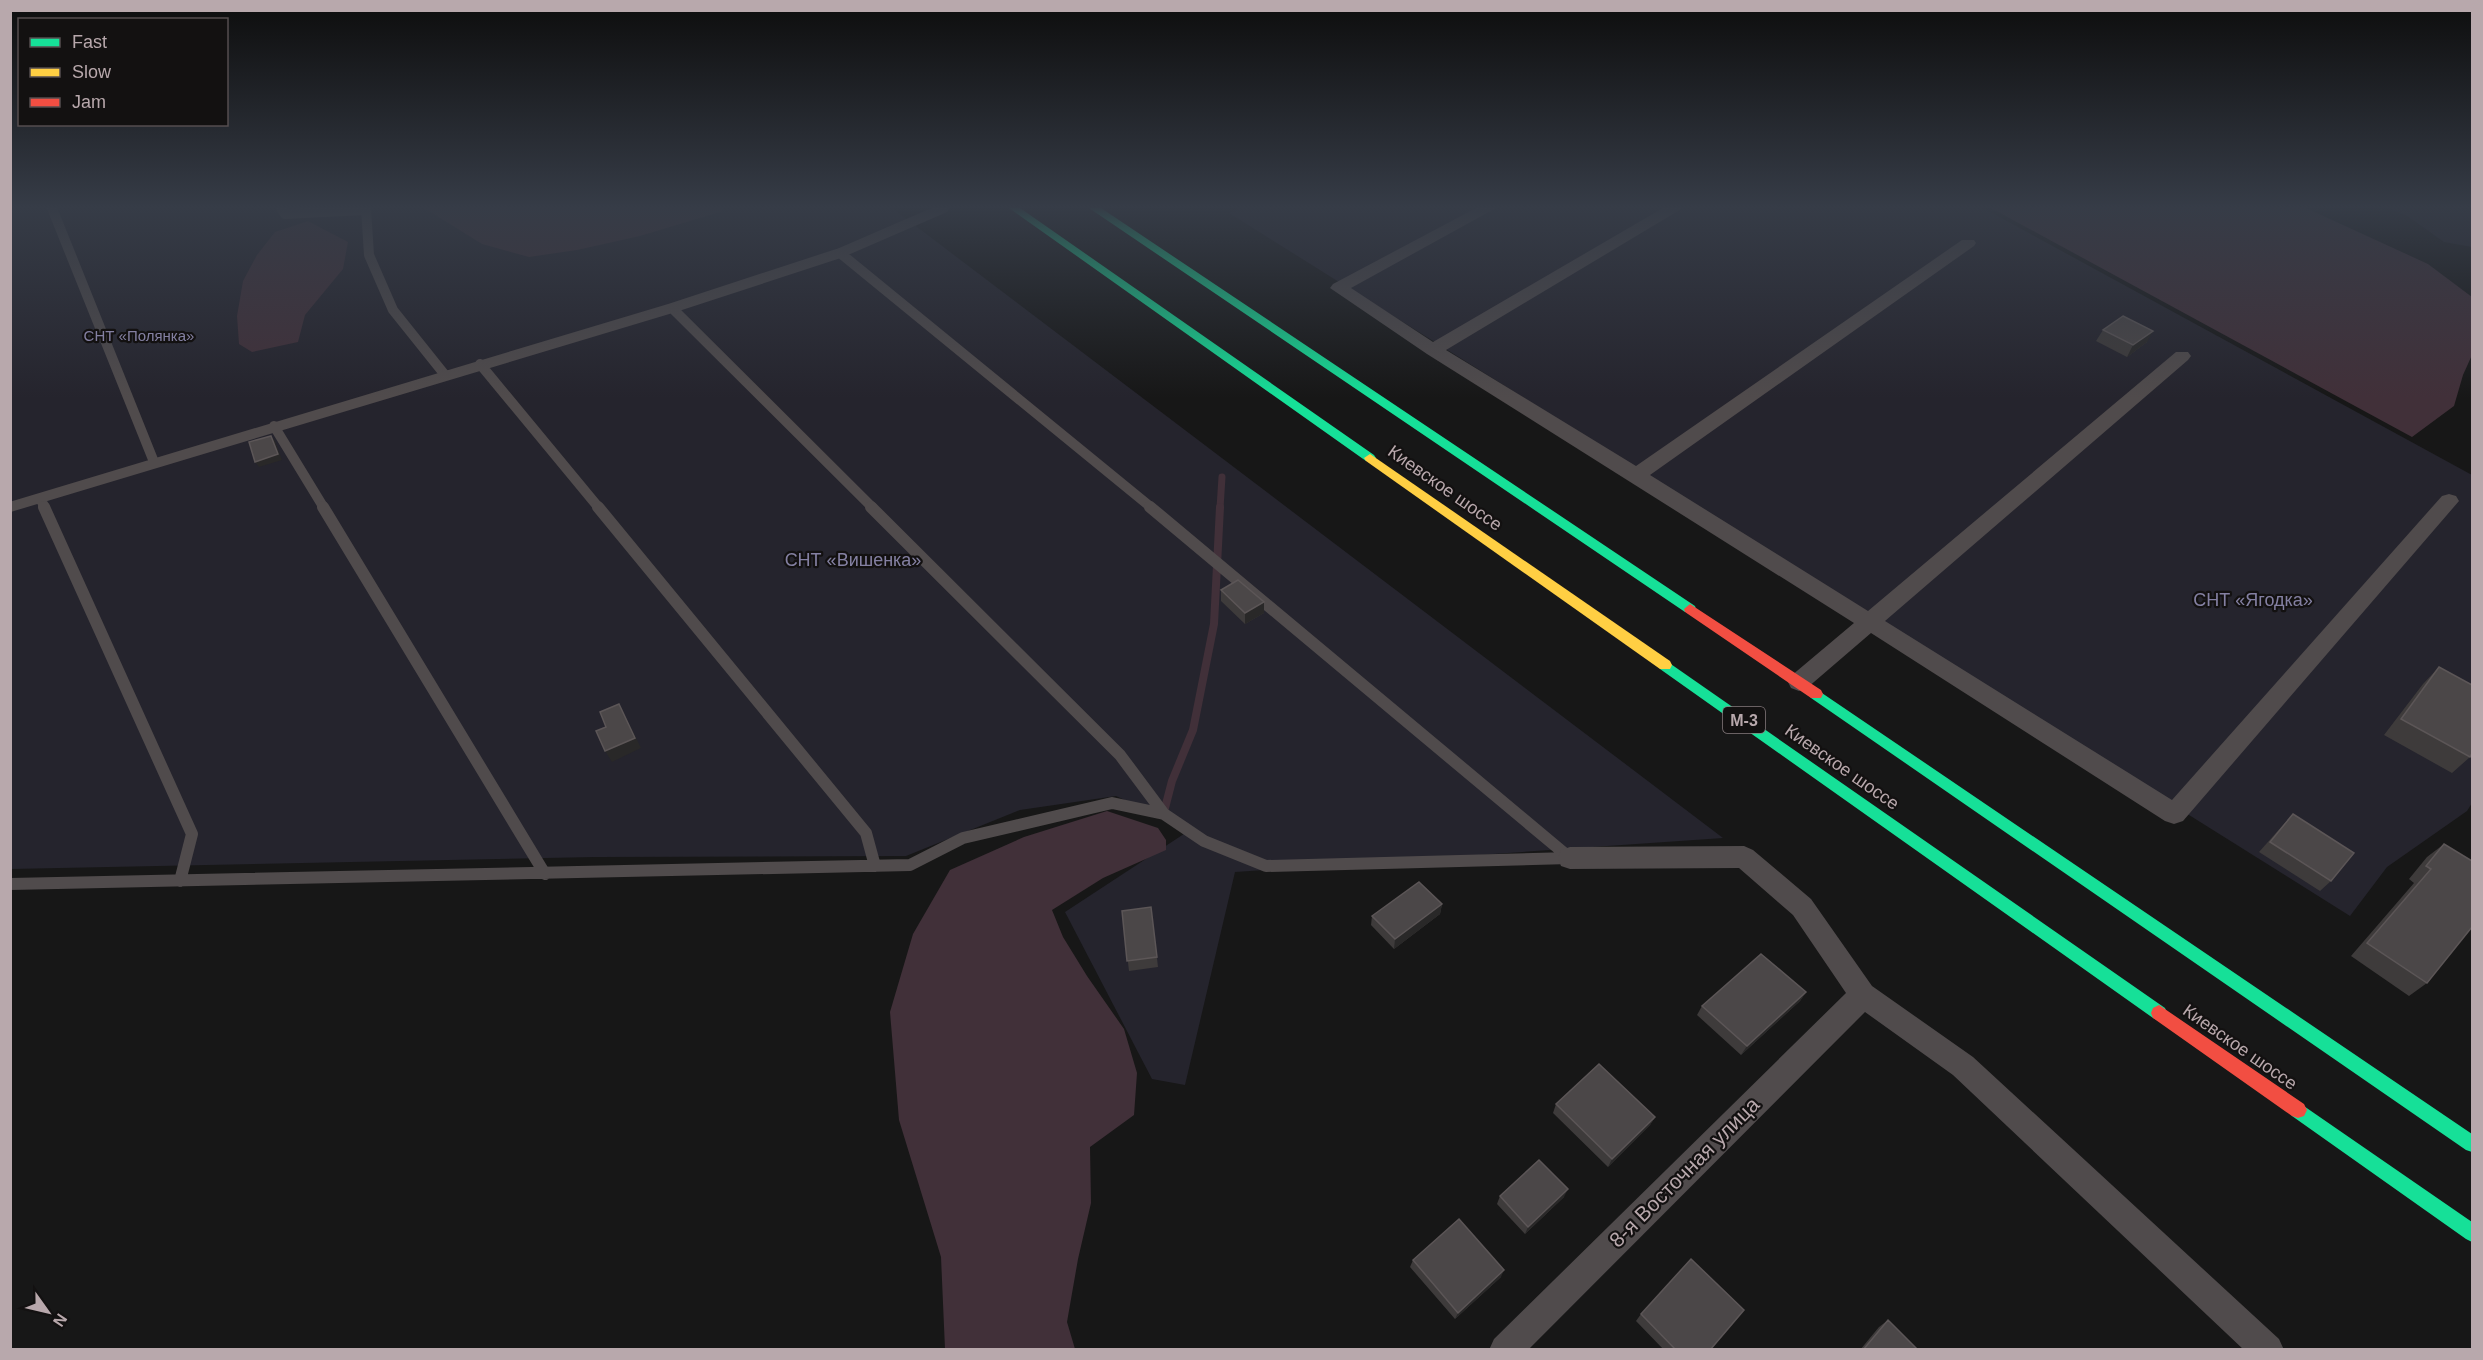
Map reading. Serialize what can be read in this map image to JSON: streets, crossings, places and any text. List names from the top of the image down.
{
  "streets": {
    "highway": ["Киевское шоссе", "М-3"],
    "street": ["8-я Восточная улица"]
  },
  "parks": ["СНТ «Полянка»", "СНТ «Вишенка»", "СНТ «Ягодка»"],
  "legend": ["Fast", "Slow", "Jam"],
  "north": "bottom right"
}
